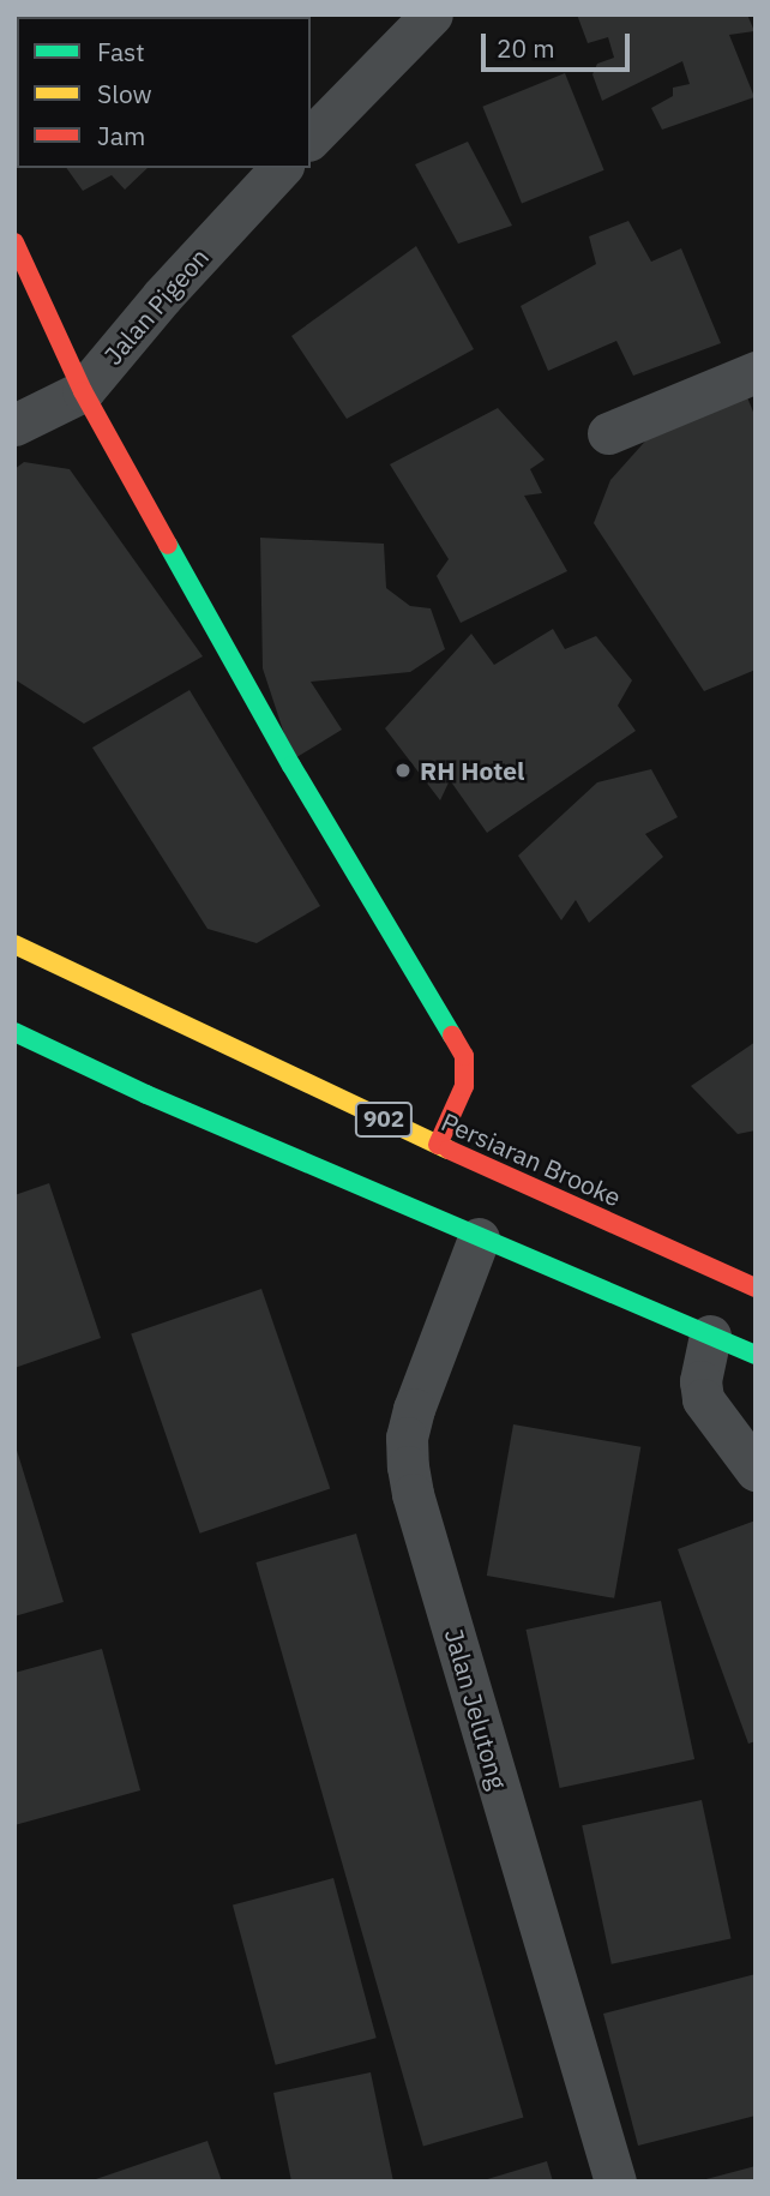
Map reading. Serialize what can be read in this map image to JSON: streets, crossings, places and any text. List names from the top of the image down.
{
  "streets": {
    "main road": ["902", "Persiaran Brooke"],
    "street": ["Jalan Pigeon", "Jalan Jelutong"]
  },
  "places": ["RH Hotel"],
  "legend": ["Fast", "Slow", "Jam"],
  "scale_bar": "20 m"
}
